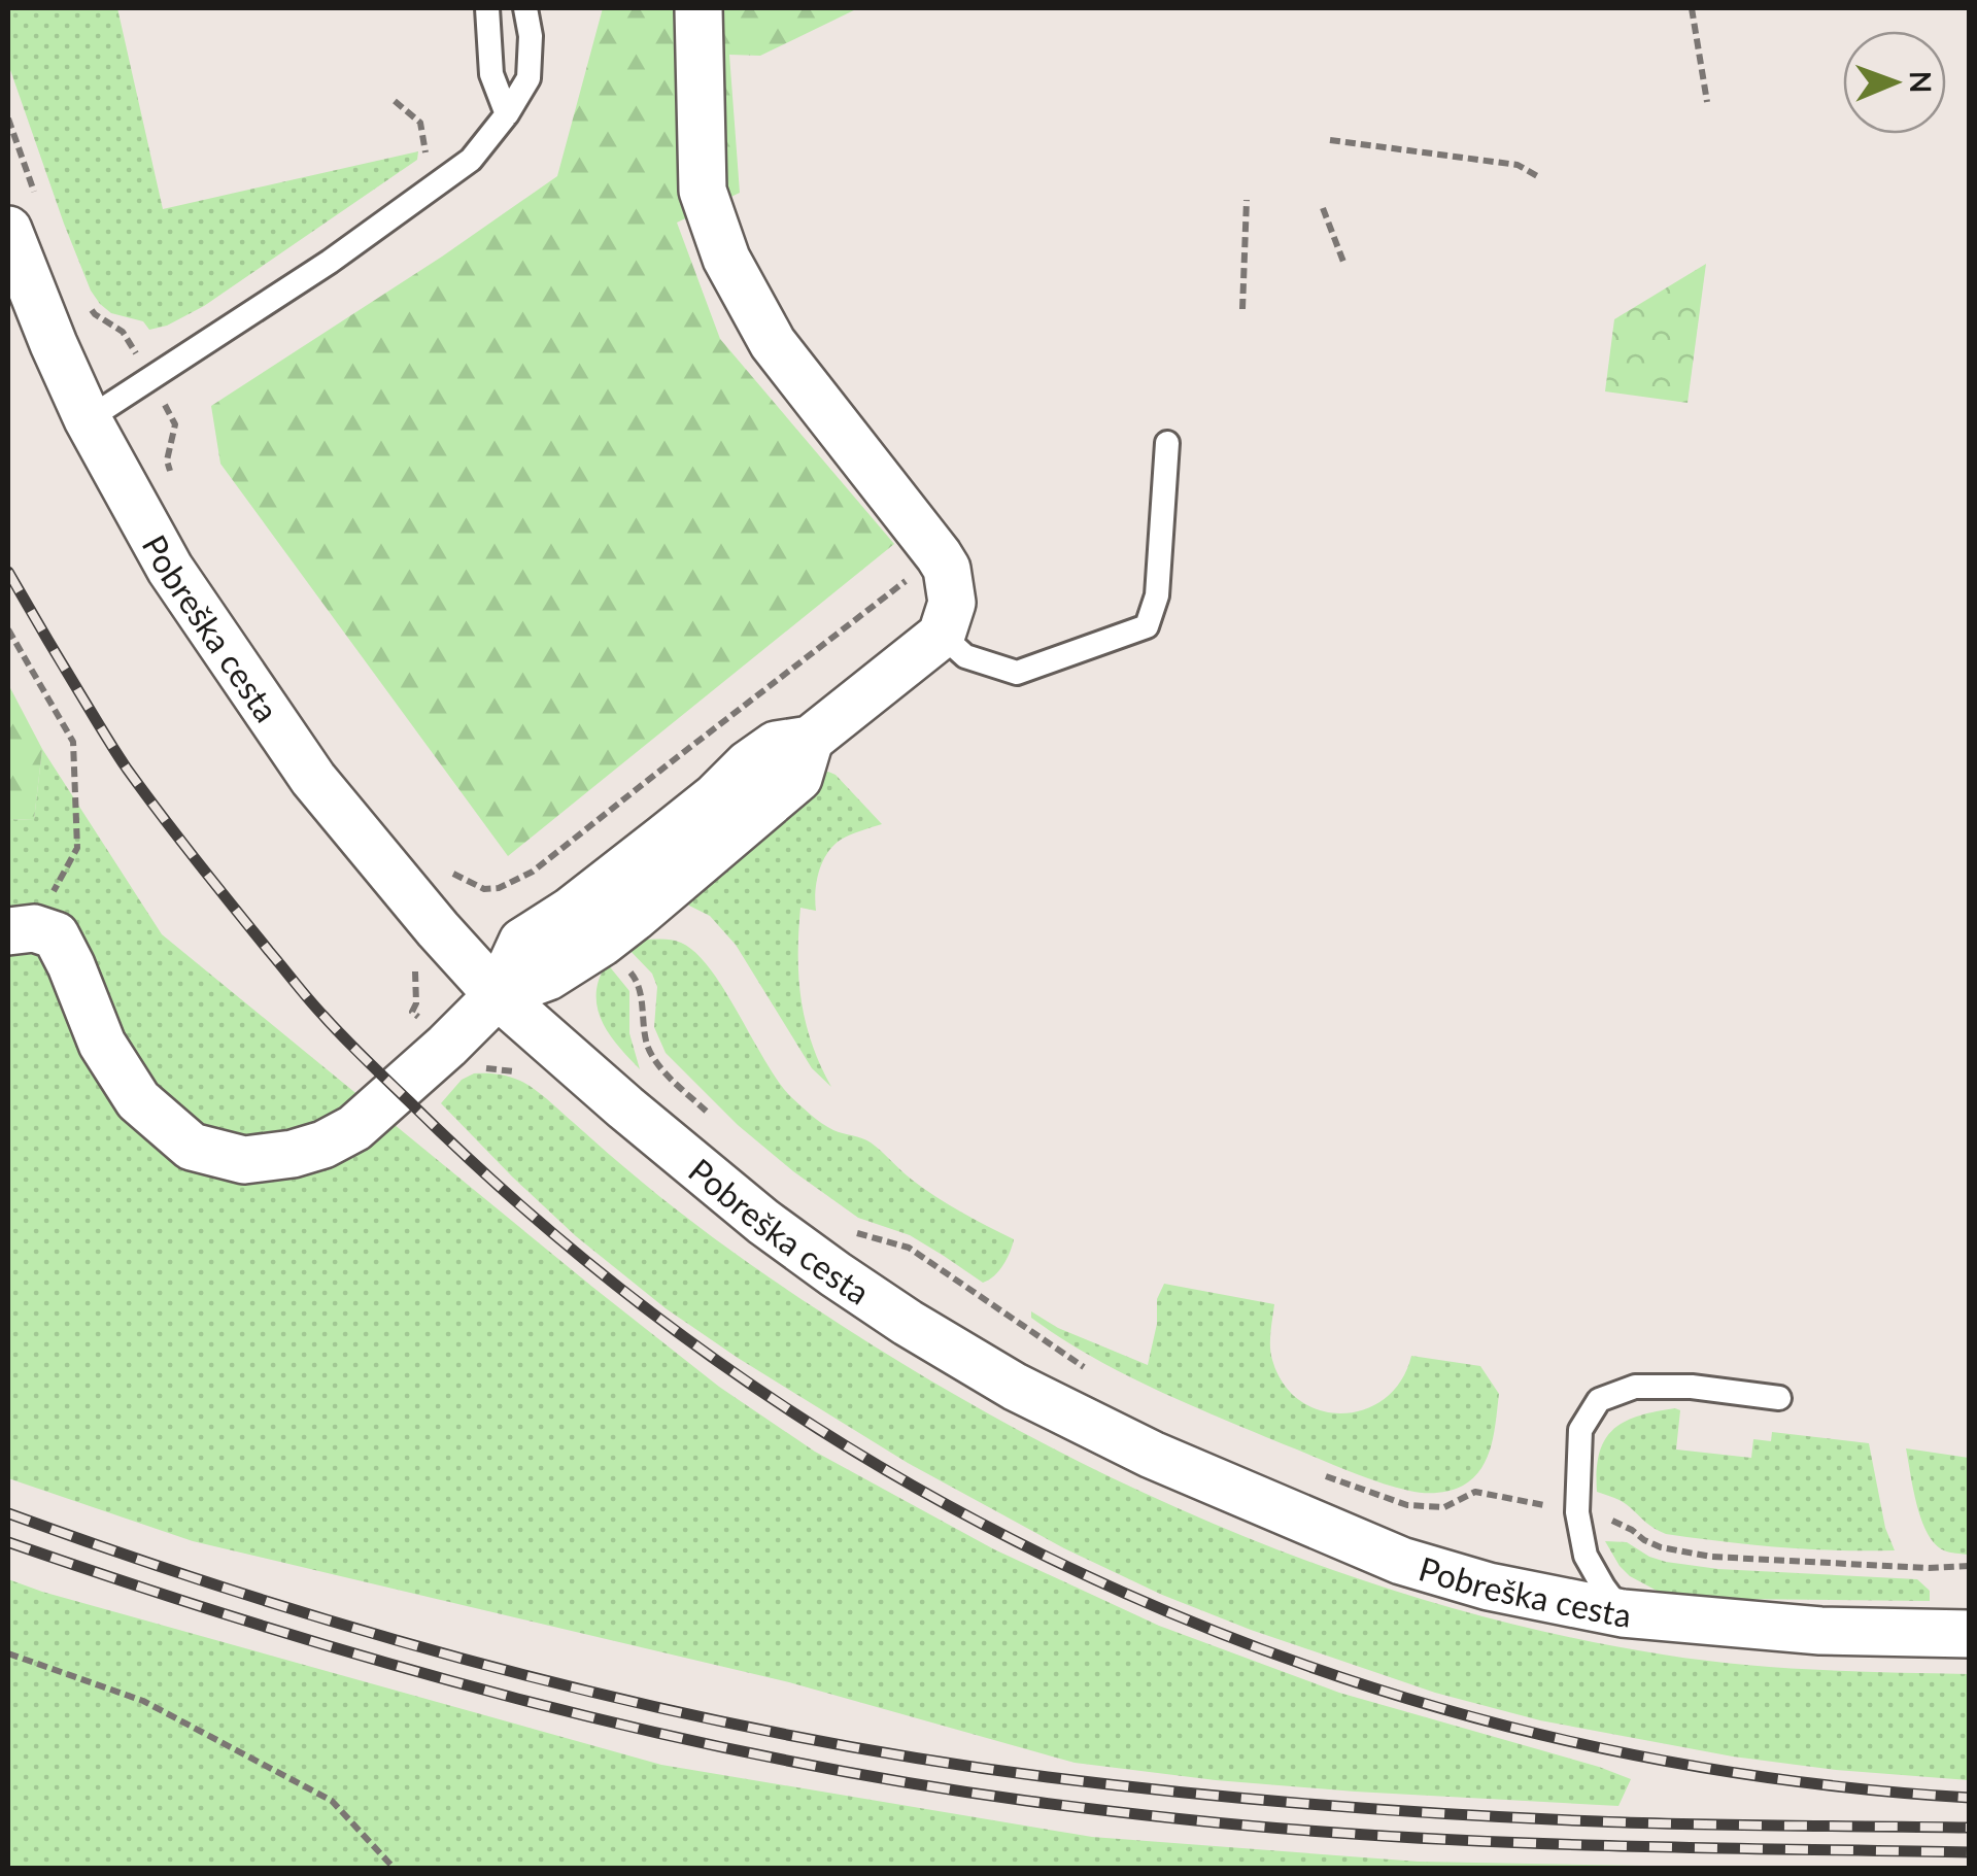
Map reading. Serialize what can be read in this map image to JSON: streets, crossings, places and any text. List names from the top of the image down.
{
  "streets": {
    "street": ["Pobreška cesta"]
  },
  "north": "right"
}
